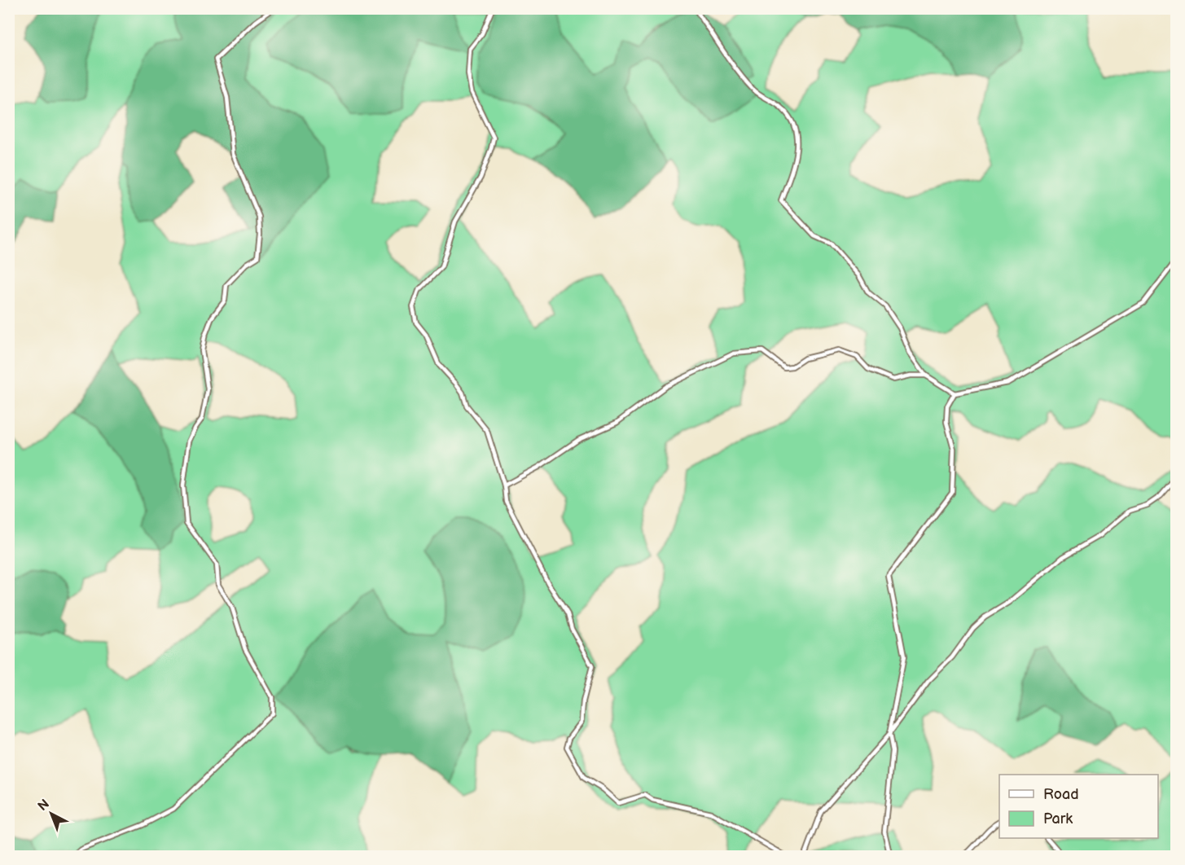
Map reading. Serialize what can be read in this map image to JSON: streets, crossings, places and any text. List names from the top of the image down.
{
  "legend": ["Road", "Park"],
  "north": "top left"
}
